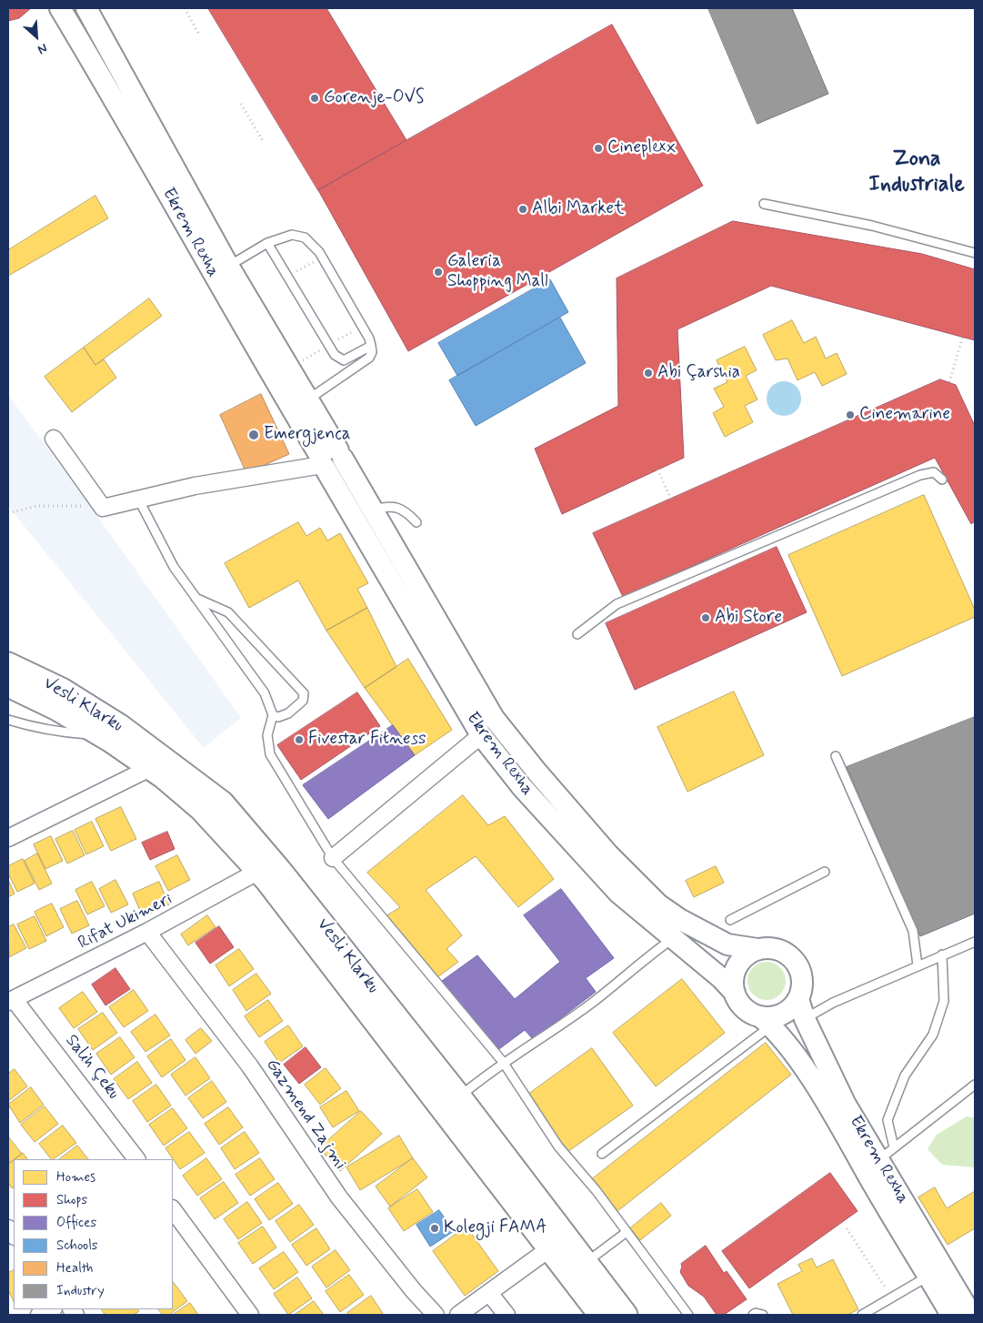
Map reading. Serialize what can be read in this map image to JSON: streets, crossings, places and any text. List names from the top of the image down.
{
  "streets": {
    "main road": ["Vesli Klarku"],
    "street": [
      "Ekrem Rexha",
      "Rifat Ukimeri",
      "Salih Çeku",
      "Gazmend Zajmi"
    ]
  },
  "crossings": [
    ["Vesli Klarku", "Rifat Ukimeri"],
    ["Rifat Ukimeri", "Salih Çeku"],
    ["Rifat Ukimeri", "Gazmend Zajmi"]
  ],
  "districts": ["Zona Industriale"],
  "places": [
    "Gorenje-OVS",
    "Cineplexx",
    "Albi Market",
    "Galeria Shopping Mall",
    "Abi Çarshia",
    "Cinemarine",
    "Emergjenca",
    "Abi Store",
    "Fivestar Fitness",
    "Kolegji FAMA"
  ],
  "legend": [
    "Homes",
    "Shops",
    "Offices",
    "Schools",
    "Health",
    "Industry"
  ],
  "north": "bottom right"
}
